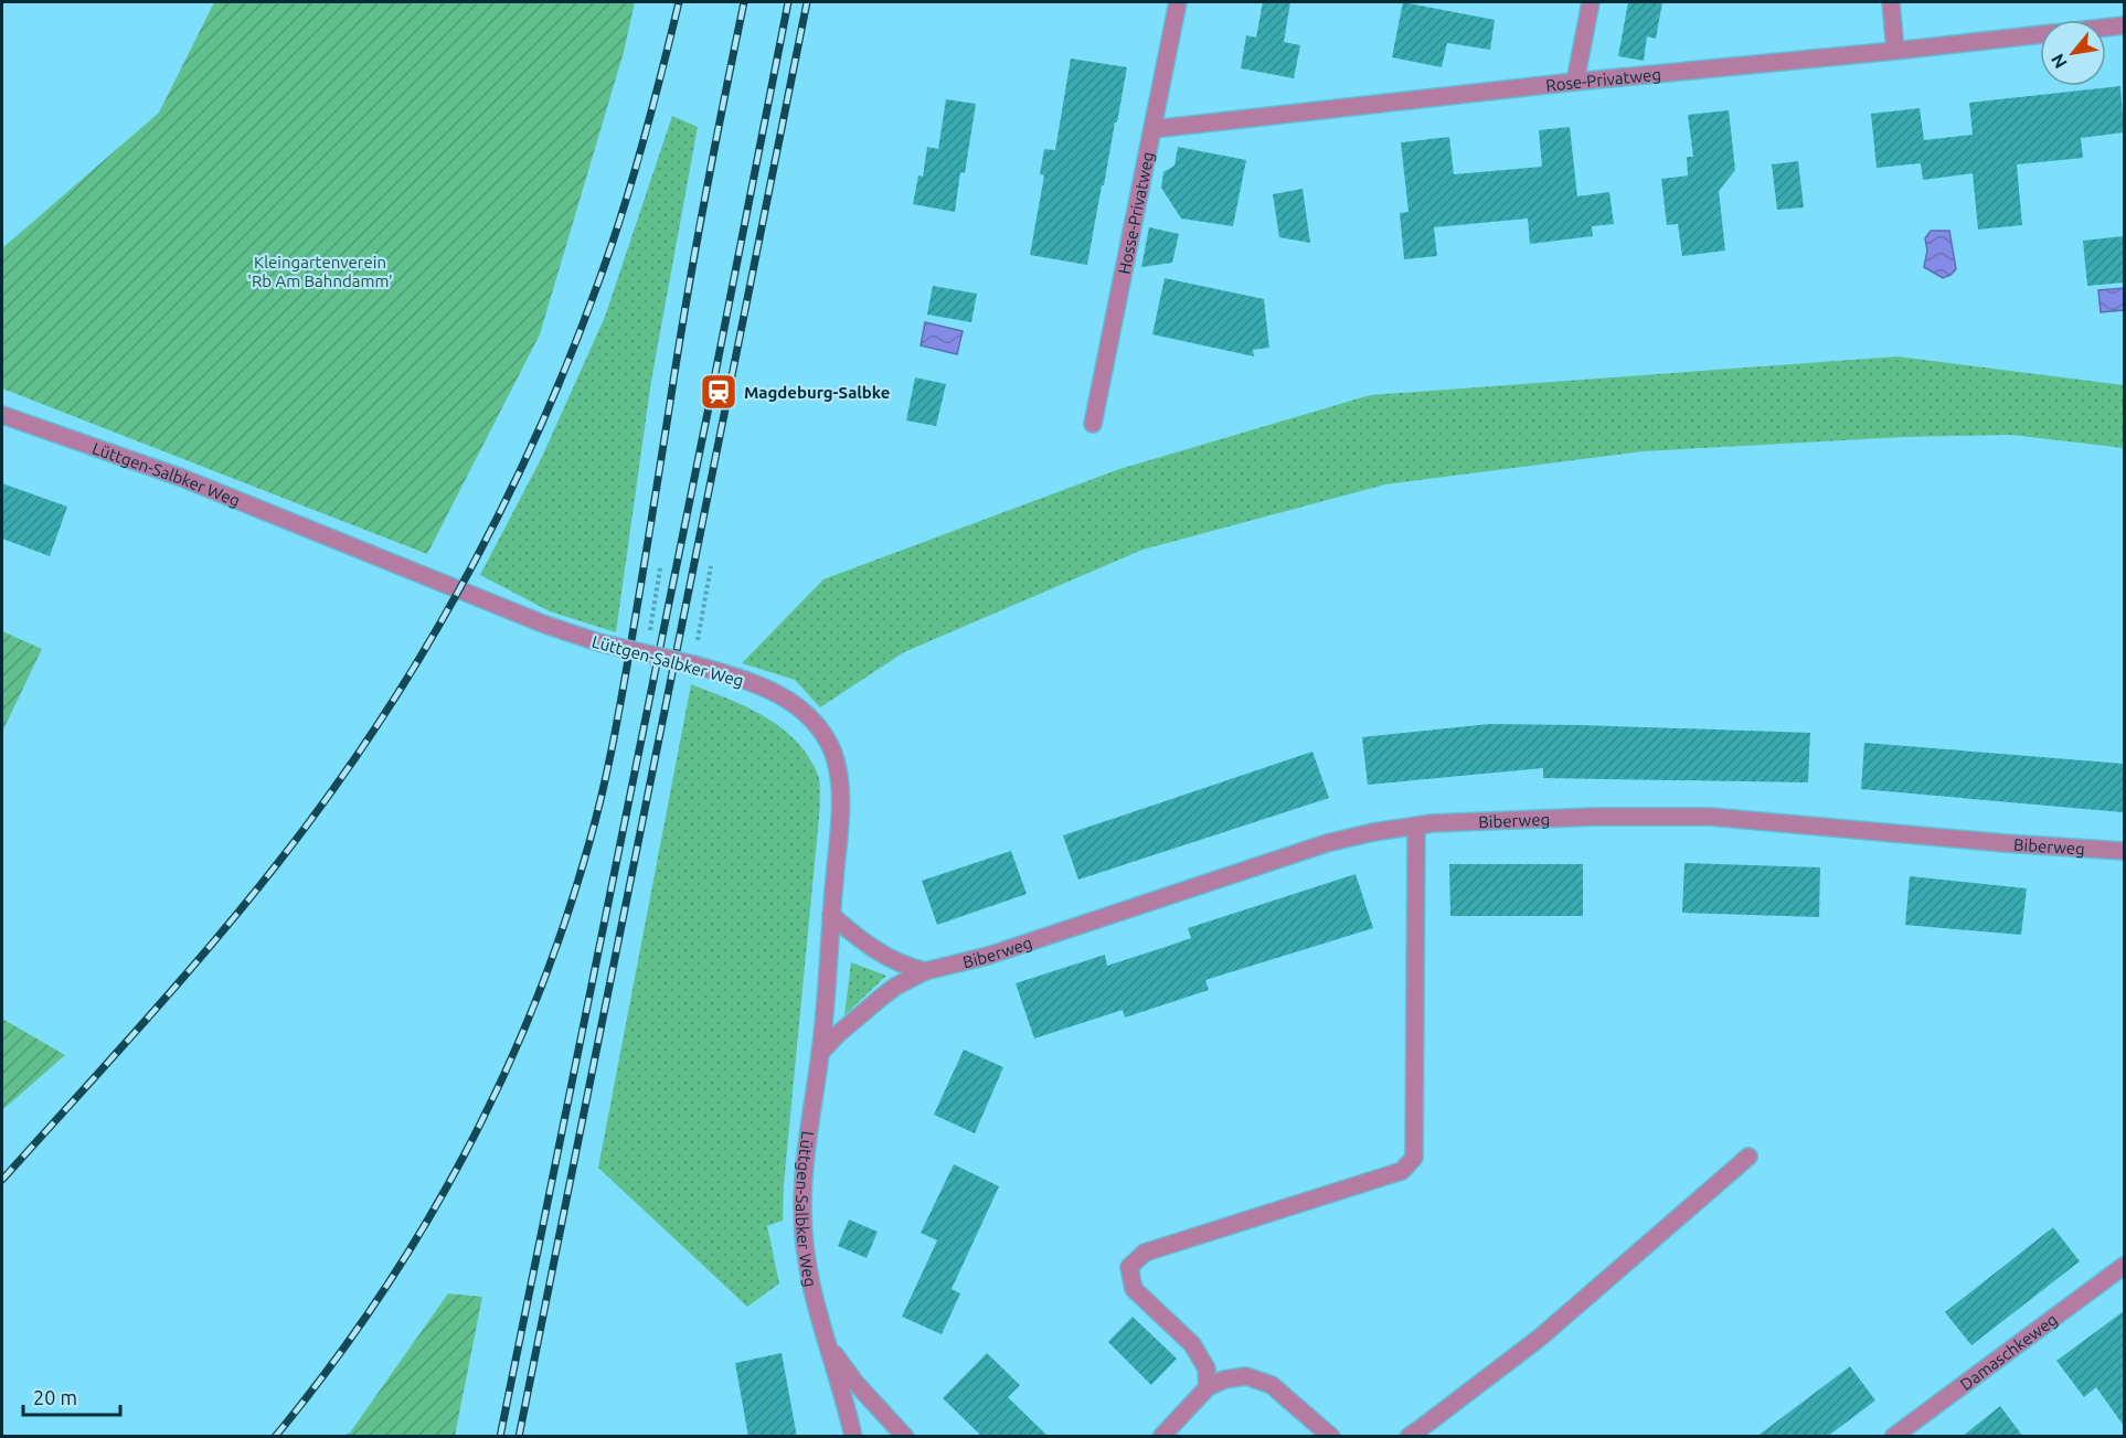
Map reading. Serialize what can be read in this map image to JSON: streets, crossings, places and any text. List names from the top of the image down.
{
  "streets": {
    "street": [
      "Rose-Privatweg",
      "Hosse-Privatweg",
      "Lüttgen-Salbker Weg",
      "Biberweg",
      "Damaschkeweg"
    ]
  },
  "crossings": [
    ["Rose-Privatweg", "Hosse-Privatweg"],
    ["Lüttgen-Salbker Weg", "Biberweg"]
  ],
  "parks": ["Kleingartenverein 'Rb Am Bahndamm'"],
  "places": {
    "station": ["Magdeburg-Salbke"]
  },
  "scale_bar": "20 m",
  "north": "bottom left"
}
